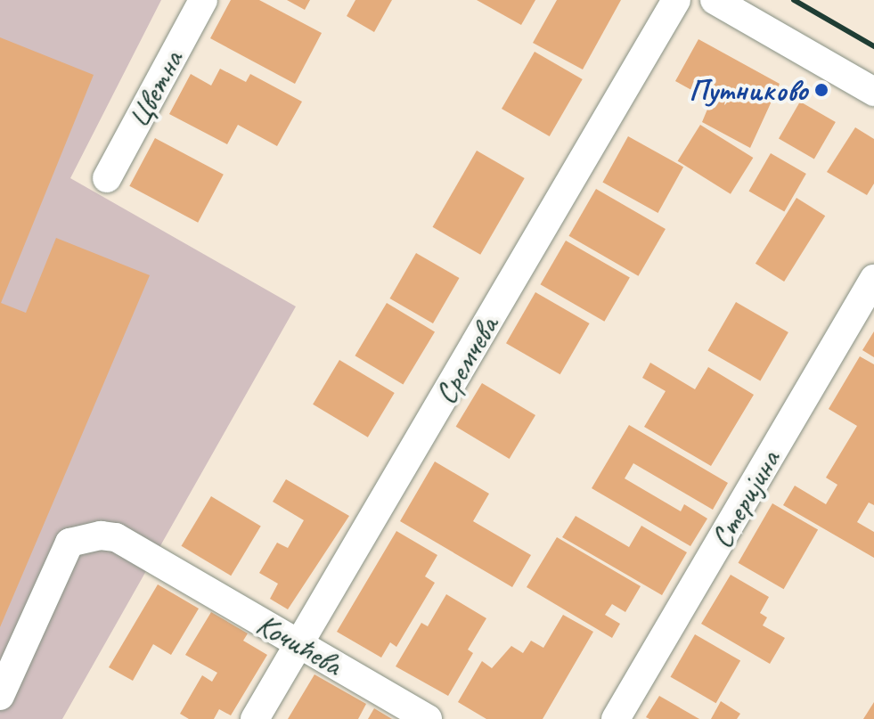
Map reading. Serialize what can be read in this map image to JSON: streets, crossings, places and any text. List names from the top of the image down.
{
  "streets": {
    "street": [
      "Цветна",
      "Сремчева",
      "Стеријина",
      "Кочићева"
    ]
  },
  "crossings": [
    ["Сремчева", "Кочићева"]
  ],
  "places": ["Путниково"]
}
